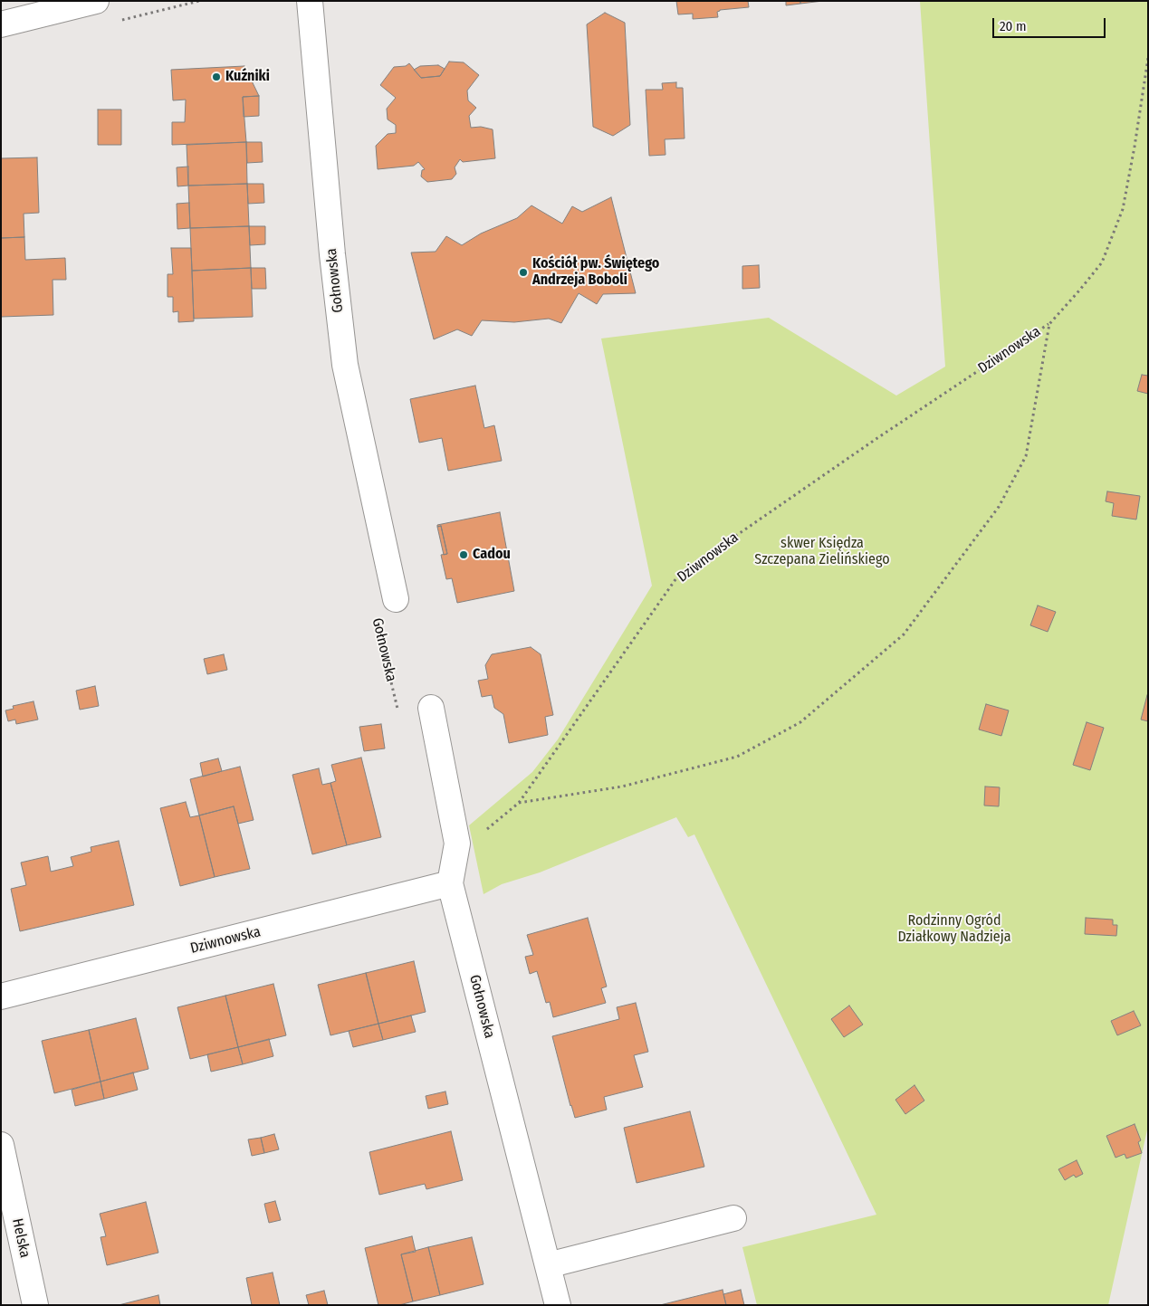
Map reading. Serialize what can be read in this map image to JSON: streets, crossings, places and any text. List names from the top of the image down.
{
  "streets": {
    "street": ["Gołnowska", "Dziwnowska", "Helska"]
  },
  "crossings": [
    ["Gołnowska", "Dziwnowska"]
  ],
  "parks": ["skwer Księdza Szczepana Zielińskiego", "Rodzinny Ogród Działkowy Nadzieja"],
  "places": ["Kuźniki", "Kościół pw. Świętego Andrzeja Boboli", "Cadou"],
  "scale_bar": "20 m"
}
